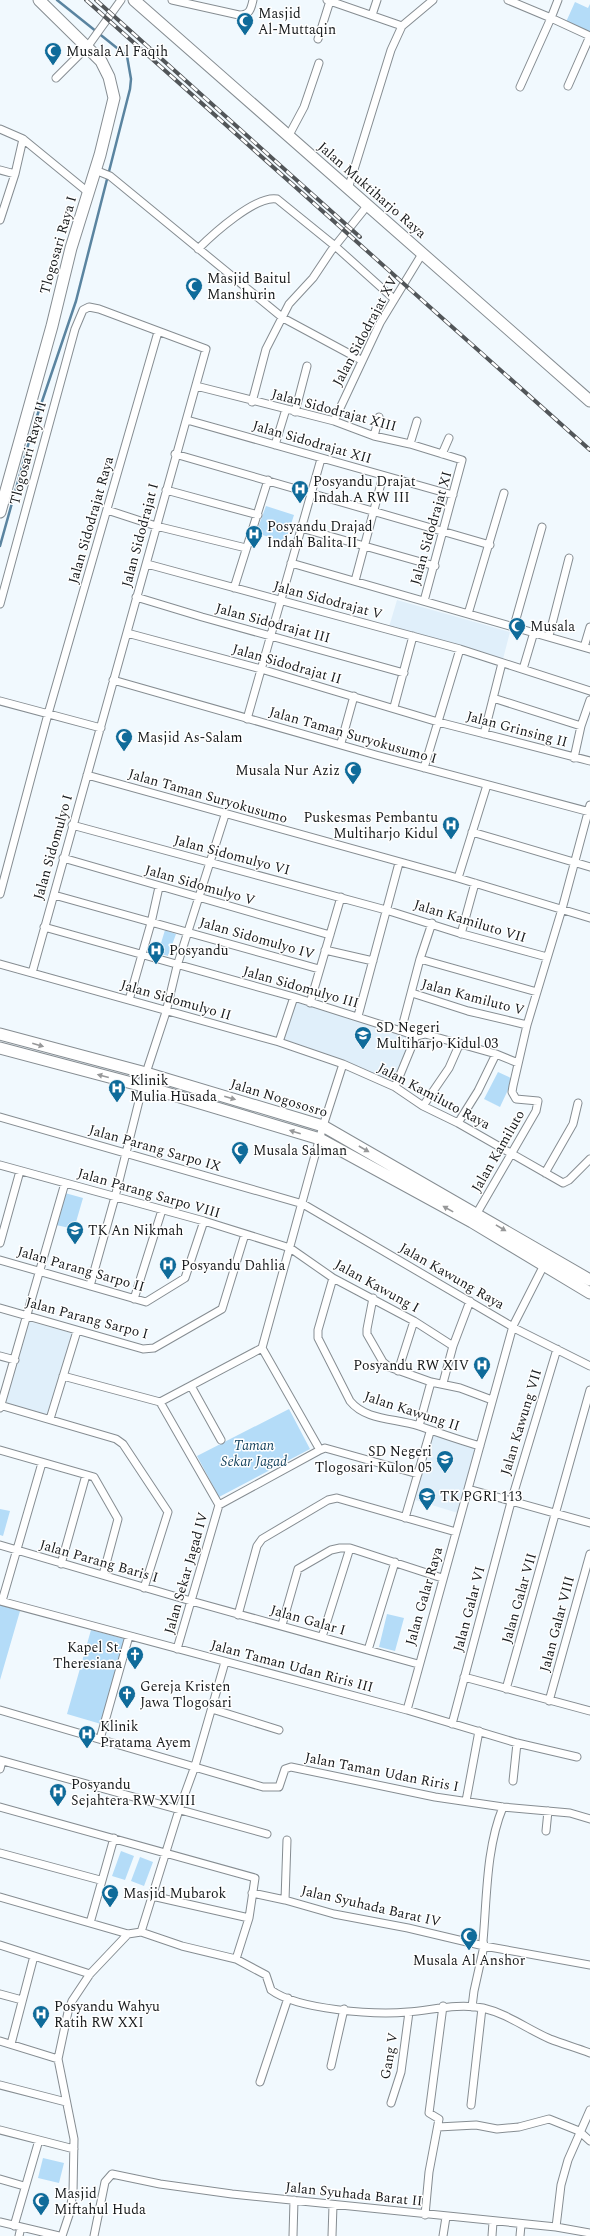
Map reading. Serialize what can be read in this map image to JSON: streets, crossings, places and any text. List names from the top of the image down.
{
  "streets": {
    "street": [
      "Jalan Muktiharjo Raya",
      "Tlogosari Raya I",
      "Jalan Sidodrajat XV",
      "Jalan Sidodrajat XIII",
      "Jalan Sidodrajat XII",
      "Tlogosari Raya II",
      "Jalan Sidodrajat Raya",
      "Jalan Sidodrajat XI",
      "Jalan Sidodrajat I",
      "Jalan Sidodrajat V",
      "Jalan Sidodrajat III",
      "Jalan Sidodrajat II",
      "Jalan Grinsing II",
      "Jalan Taman Suryokusumo I",
      "Jalan Taman Suryokusumo",
      "Jalan Sidomulyo I",
      "Jalan Sidomulyo VI",
      "Jalan Sidomulyo V",
      "Jalan Kamiluto VII",
      "Jalan Sidomulyo IV",
      "Jalan Sidomulyo III",
      "Jalan Kamiluto V",
      "Jalan Sidomulyo II",
      "Jalan Kamiluto Raya",
      "Jalan Nogososro",
      "Jalan Parang Sarpo IX",
      "Jalan Kamiluto",
      "Jalan Parang Sarpo VIII",
      "Jalan Parang Sarpo II",
      "Jalan Kawung Raya",
      "Jalan Kawung I",
      "Jalan Parang Sarpo I",
      "Jalan Kawung II",
      "Jalan Kawung VII",
      "Jalan Parang Baris I",
      "Jalan Sekar Jagad IV",
      "Jalan Galar Raya",
      "Jalan Galar VII",
      "Jalan Galar VI",
      "Jalan Galar I",
      "Jalan Galar VIII",
      "Jalan Taman Udan Riris III",
      "Jalan Taman Udan Riris I",
      "Jalan Syuhada Barat IV",
      "Gang V",
      "Jalan Syuhada Barat II"
    ]
  },
  "crossings": [
    ["Jalan Muktiharjo Raya", "Jalan Sidodrajat XV"],
    ["Jalan Sidodrajat XV", "Jalan Sidodrajat XIII"],
    ["Jalan Sidodrajat XIII", "Jalan Sidodrajat XI"],
    ["Jalan Sidodrajat XIII", "Jalan Sidodrajat I"],
    ["Jalan Sidodrajat XII", "Jalan Sidodrajat XI"],
    ["Jalan Sidodrajat XII", "Jalan Sidodrajat I"],
    ["Tlogosari Raya II", "Jalan Sidodrajat Raya"],
    ["Tlogosari Raya II", "Jalan Sidodrajat I"],
    ["Jalan Sidodrajat Raya", "Jalan Sidodrajat I"],
    ["Jalan Sidodrajat I", "Jalan Sidodrajat V"],
    ["Jalan Sidodrajat I", "Jalan Sidodrajat III"],
    ["Jalan Sidodrajat I", "Jalan Sidodrajat II"],
    ["Jalan Sidodrajat I", "Jalan Taman Suryokusumo I"],
    ["Jalan Sidodrajat I", "Jalan Sidomulyo I"],
    ["Jalan Sidodrajat II", "Jalan Grinsing II"],
    ["Jalan Taman Suryokusumo", "Jalan Sidomulyo I"],
    ["Jalan Sidomulyo I", "Jalan Sidomulyo VI"],
    ["Jalan Sidomulyo I", "Jalan Sidomulyo V"],
    ["Jalan Sidomulyo I", "Jalan Sidomulyo II"],
    ["Jalan Sidomulyo VI", "Jalan Kamiluto VII"],
    ["Jalan Sidomulyo III", "Jalan Kamiluto"],
    ["Jalan Sidomulyo II", "Jalan Kamiluto Raya"],
    ["Jalan Kamiluto Raya", "Jalan Kamiluto"],
    ["Jalan Nogososro", "Jalan Kamiluto"],
    ["Jalan Nogososro", "Jalan Galar Raya"],
    ["Jalan Parang Sarpo IX", "Jalan Kawung Raya"],
    ["Jalan Parang Sarpo VIII", "Jalan Parang Sarpo II"],
    ["Jalan Parang Sarpo VIII", "Jalan Kawung I"],
    ["Jalan Parang Sarpo VIII", "Jalan Parang Sarpo I"],
    ["Jalan Kawung Raya", "Jalan Kawung VII"],
    ["Jalan Kawung Raya", "Jalan Galar Raya"],
    ["Jalan Kawung I", "Jalan Kawung II"],
    ["Jalan Kawung II", "Jalan Galar Raya"],
    ["Jalan Kawung VII", "Jalan Galar VI"],
    ["Jalan Parang Baris I", "Jalan Sekar Jagad IV"],
    ["Jalan Parang Baris I", "Jalan Galar I"],
    ["Jalan Sekar Jagad IV", "Jalan Galar I"],
    ["Jalan Sekar Jagad IV", "Jalan Taman Udan Riris III"],
    ["Jalan Galar Raya", "Jalan Galar I"],
    ["Jalan Galar Raya", "Jalan Taman Udan Riris III"],
    ["Jalan Galar VI", "Jalan Taman Udan Riris III"]
  ],
  "parks": ["Taman Sekar Jagad"],
  "places": {
    "mosque": [
      "Masjid Al-Muttaqin",
      "Musala Al Faqih",
      "Masjid Baitul Manshurin",
      "Musala",
      "Masjid As-Salam",
      "Musala Nur Aziz",
      "Musala Salman",
      "Masjid Mubarok",
      "Musala Al Anshor",
      "Masjid Miftahul Huda"
    ],
    "hospital": [
      "Posyandu Drajat Indah A RW III",
      "Posyandu Drajad Indah Balita II",
      "Puskesmas Pembantu Multiharjo Kidul",
      "Posyandu",
      "Klinik Mulia Husada",
      "Posyandu Dahlia",
      "Posyandu RW XIV",
      "Klinik Pratama Ayem",
      "Posyandu Sejahtera RW XVIII",
      "Posyandu Wahyu Ratih RW XXI"
    ],
    "school or university": [
      "SD Negeri Multiharjo Kidul 03",
      "TK An Nikmah",
      "SD Negeri Tlogosari Kulon 05",
      "TK PGRI 113"
    ],
    "church": ["Kapel St. Theresiana", "Gereja Kristen Jawa Tlogosari"]
  }
}
